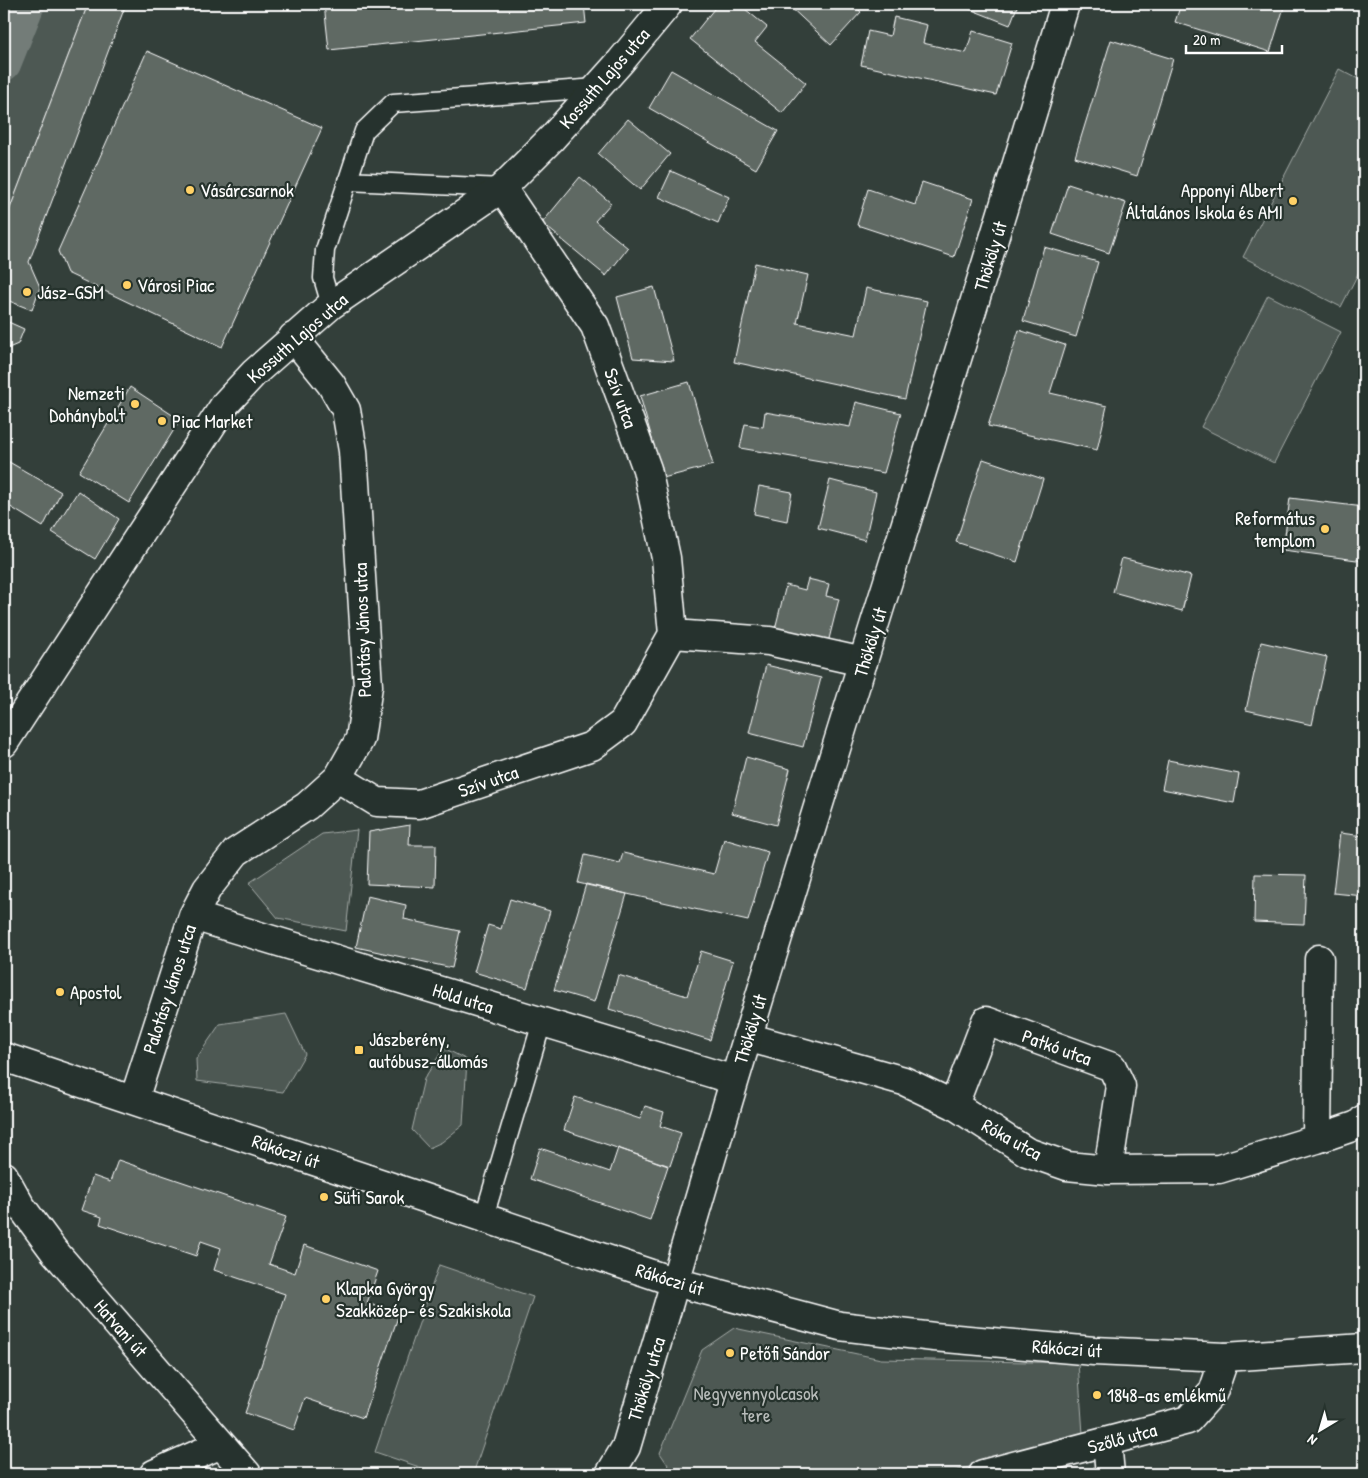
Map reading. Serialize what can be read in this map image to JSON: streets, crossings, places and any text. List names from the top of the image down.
{
  "streets": {
    "street": [
      "Kossuth Lajos utca",
      "Thököly út",
      "Szív utca",
      "Palotásy János utca",
      "Hold utca",
      "Patkó utca",
      "Róka utca",
      "Rákóczi út",
      "Hatvani út",
      "Thököly utca",
      "Szőlő utca"
    ]
  },
  "crossings": [
    ["Kossuth Lajos utca", "Szív utca"],
    ["Kossuth Lajos utca", "Palotásy János utca"],
    ["Thököly út", "Hold utca"],
    ["Thököly út", "Róka utca"],
    ["Thököly út", "Rákóczi út"],
    ["Thököly út", "Thököly utca"],
    ["Szív utca", "Palotásy János utca"],
    ["Palotásy János utca", "Hold utca"],
    ["Palotásy János utca", "Rákóczi út"],
    ["Patkó utca", "Róka utca"],
    ["Rákóczi út", "Thököly utca"],
    ["Rákóczi út", "Szőlő utca"]
  ],
  "parks": ["Negyvennyolcasok tere"],
  "places": {
    "other": [
      "Vásárcsarnok",
      "Apponyi Albert Általános Iskola és AMI",
      "Városi Piac",
      "Jász-GSM",
      "Nemzeti Dohánybolt",
      "Piac Market",
      "Református templom",
      "Apostol",
      "Süti Sarok",
      "Klapka György Szakközép- és Szakiskola",
      "Petőfi Sándor",
      "1848-as emlékmű"
    ],
    "transit": ["Jászberény, autóbusz-állomás"]
  },
  "scale_bar": "20 m",
  "north": "bottom left"
}
